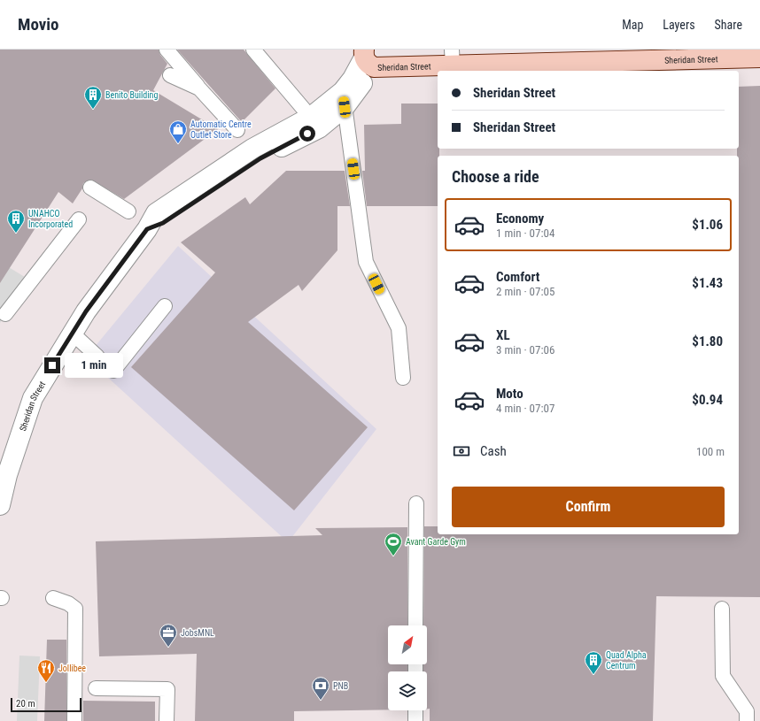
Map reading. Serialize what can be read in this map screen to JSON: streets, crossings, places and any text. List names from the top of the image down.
{
  "streets": {
    "main road": ["Sheridan Street"]
  },
  "places": {
    "building": ["Benito Building", "UNAHCO Incorporated", "Quad Alpha Centrum"],
    "shop": ["Automatic Centre Outlet Store"],
    "sports": ["Avant Garde Gym"],
    "office": ["JobsMNL"],
    "restaurant": ["Jollibee"],
    "bank": ["PNB"]
  },
  "scale_bar": "20 m",
  "north": "top right",
  "page": {
    "header": "Movio",
    "nav": ["Map", "Layers", "Share"],
    "banner": ["Sheridan Street", "Sheridan Street"],
    "heading": "Choose a ride",
    "list": [
      {
        "name": "Economy",
        "note": "1 min · 07:04",
        "value": "$1.06"
      },
      {
        "name": "Comfort",
        "note": "2 min · 07:05",
        "value": "$1.43"
      },
      {
        "name": "XL",
        "note": "3 min · 07:06",
        "value": "$1.80"
      },
      {
        "name": "Moto",
        "note": "4 min · 07:07",
        "value": "$0.94"
      }
    ],
    "bubble": "1 min",
    "pay": ["Cash", "100 m"],
    "buttons": "Confirm",
    "scale": "20 m"
  }
}
